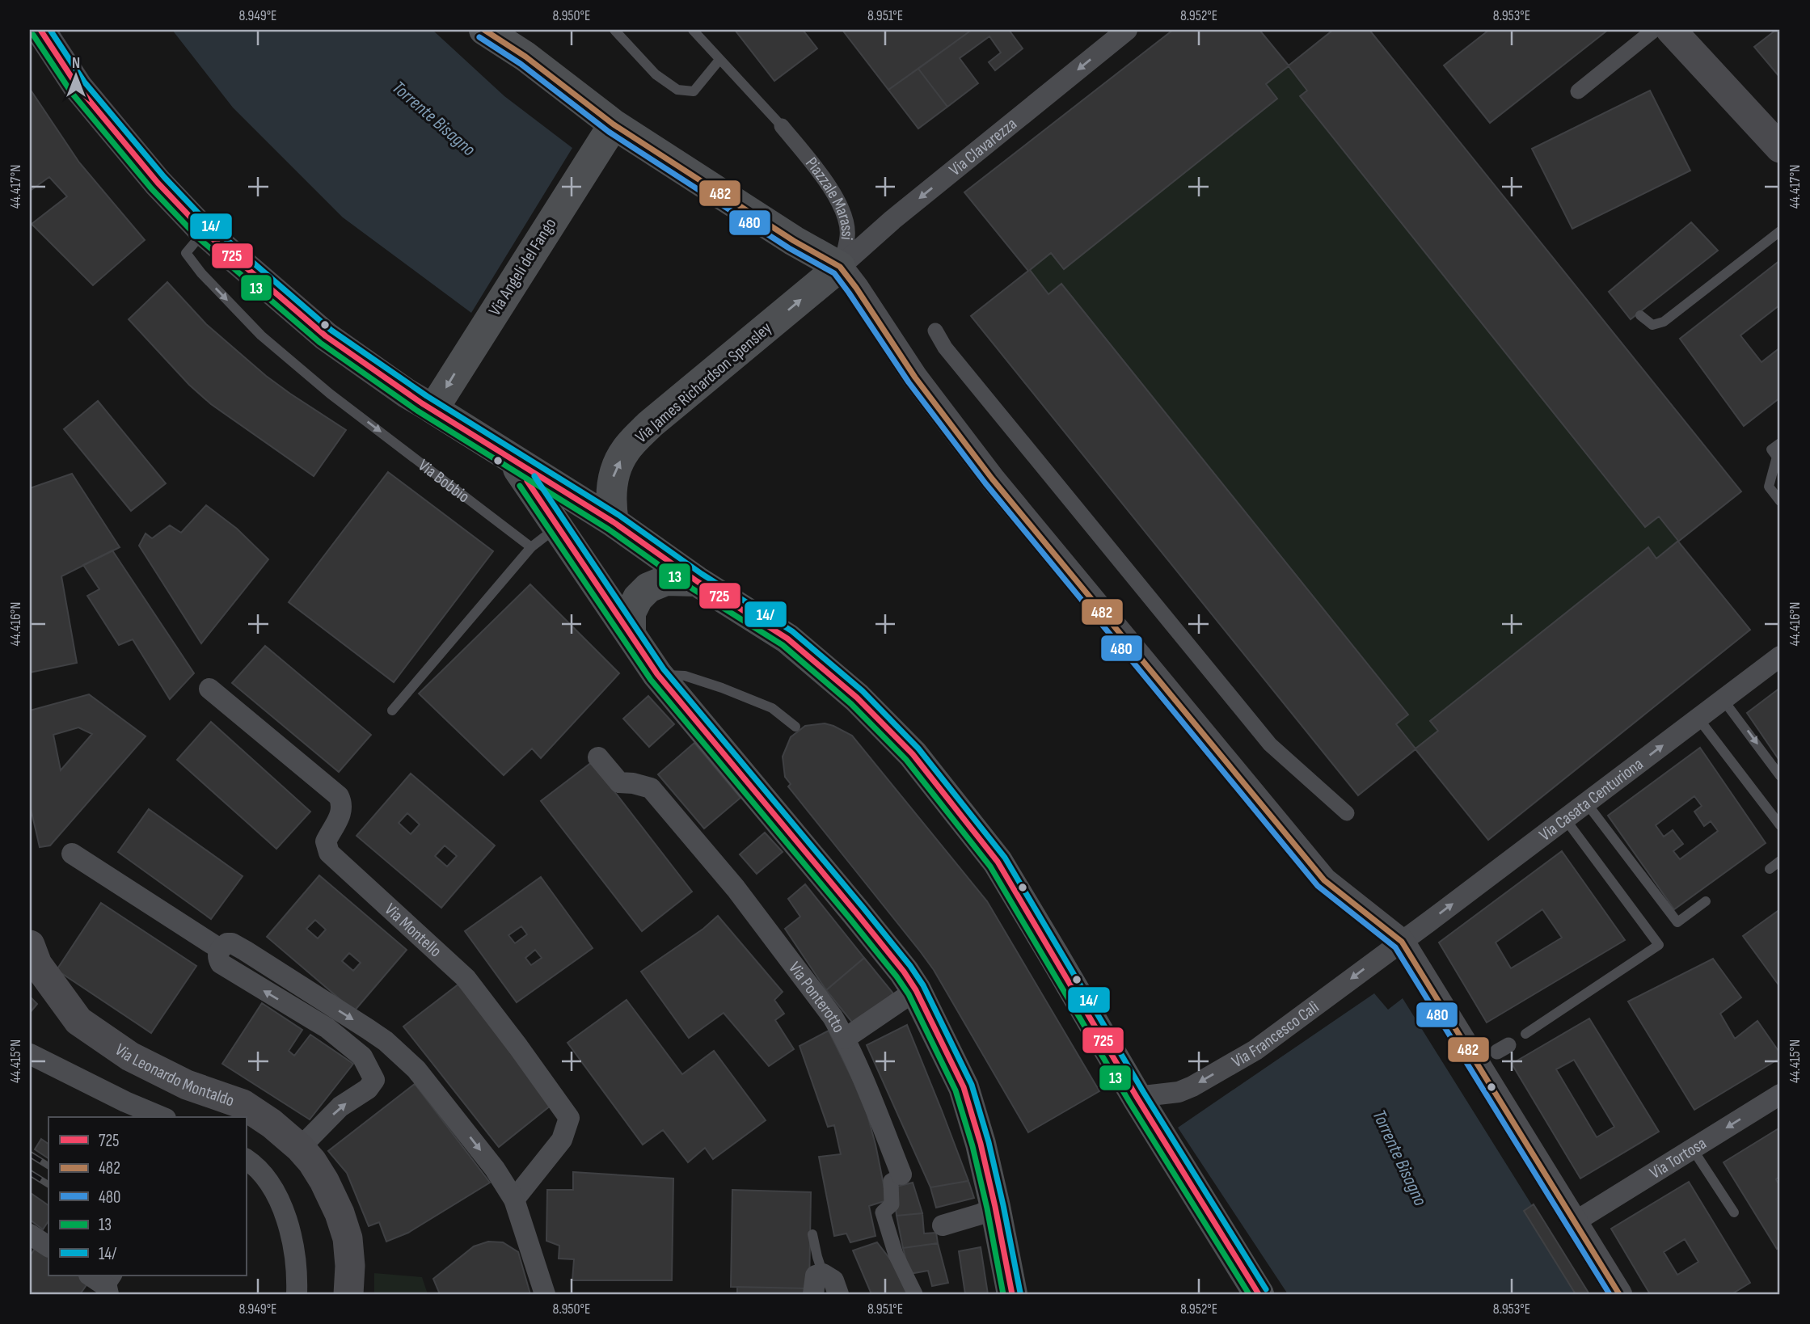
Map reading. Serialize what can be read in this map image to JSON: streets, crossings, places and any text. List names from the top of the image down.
{
  "streets": {
    "main road": [
      "Piazzale Marassi",
      "Via Angeli del Fango",
      "Via James Richardson Spensley",
      "Via Leonardo Montaldo"
    ],
    "street": [
      "Via Clavarezza",
      "Via Casata Centuriona",
      "Via Montello",
      "Via Ponterotto",
      "Via Francesco Calì",
      "Via Tortosa"
    ],
    "lane": ["Via Bobbio"]
  },
  "crossings": [
    ["Via Clavarezza", "Piazzale Marassi"],
    ["Via Clavarezza", "Via James Richardson Spensley"],
    ["Piazzale Marassi", "Via Angeli del Fango"],
    ["Piazzale Marassi", "Via James Richardson Spensley"],
    ["Via Casata Centuriona", "Via Francesco Calì"]
  ],
  "one_way": [
    "Via Clavarezza",
    "Via Angeli del Fango",
    "Via James Richardson Spensley",
    "Via Bobbio",
    "Via Casata Centuriona",
    "Via Francesco Calì",
    "Via Tortosa"
  ],
  "water": ["Torrente Bisagno"],
  "lines": [
    "transit line 725",
    "transit line 482",
    "transit line 14/",
    "transit line 13",
    "transit line 480"
  ],
  "legend": [
    "725",
    "482",
    "480",
    "13",
    "14/"
  ],
  "north": "top",
  "coordinates": [
    "8.949°E",
    "8.950°E",
    "8.951°E",
    "8.952°E",
    "8.953°E",
    "44.417°N",
    "44.416°N",
    "44.415°N"
  ]
}
